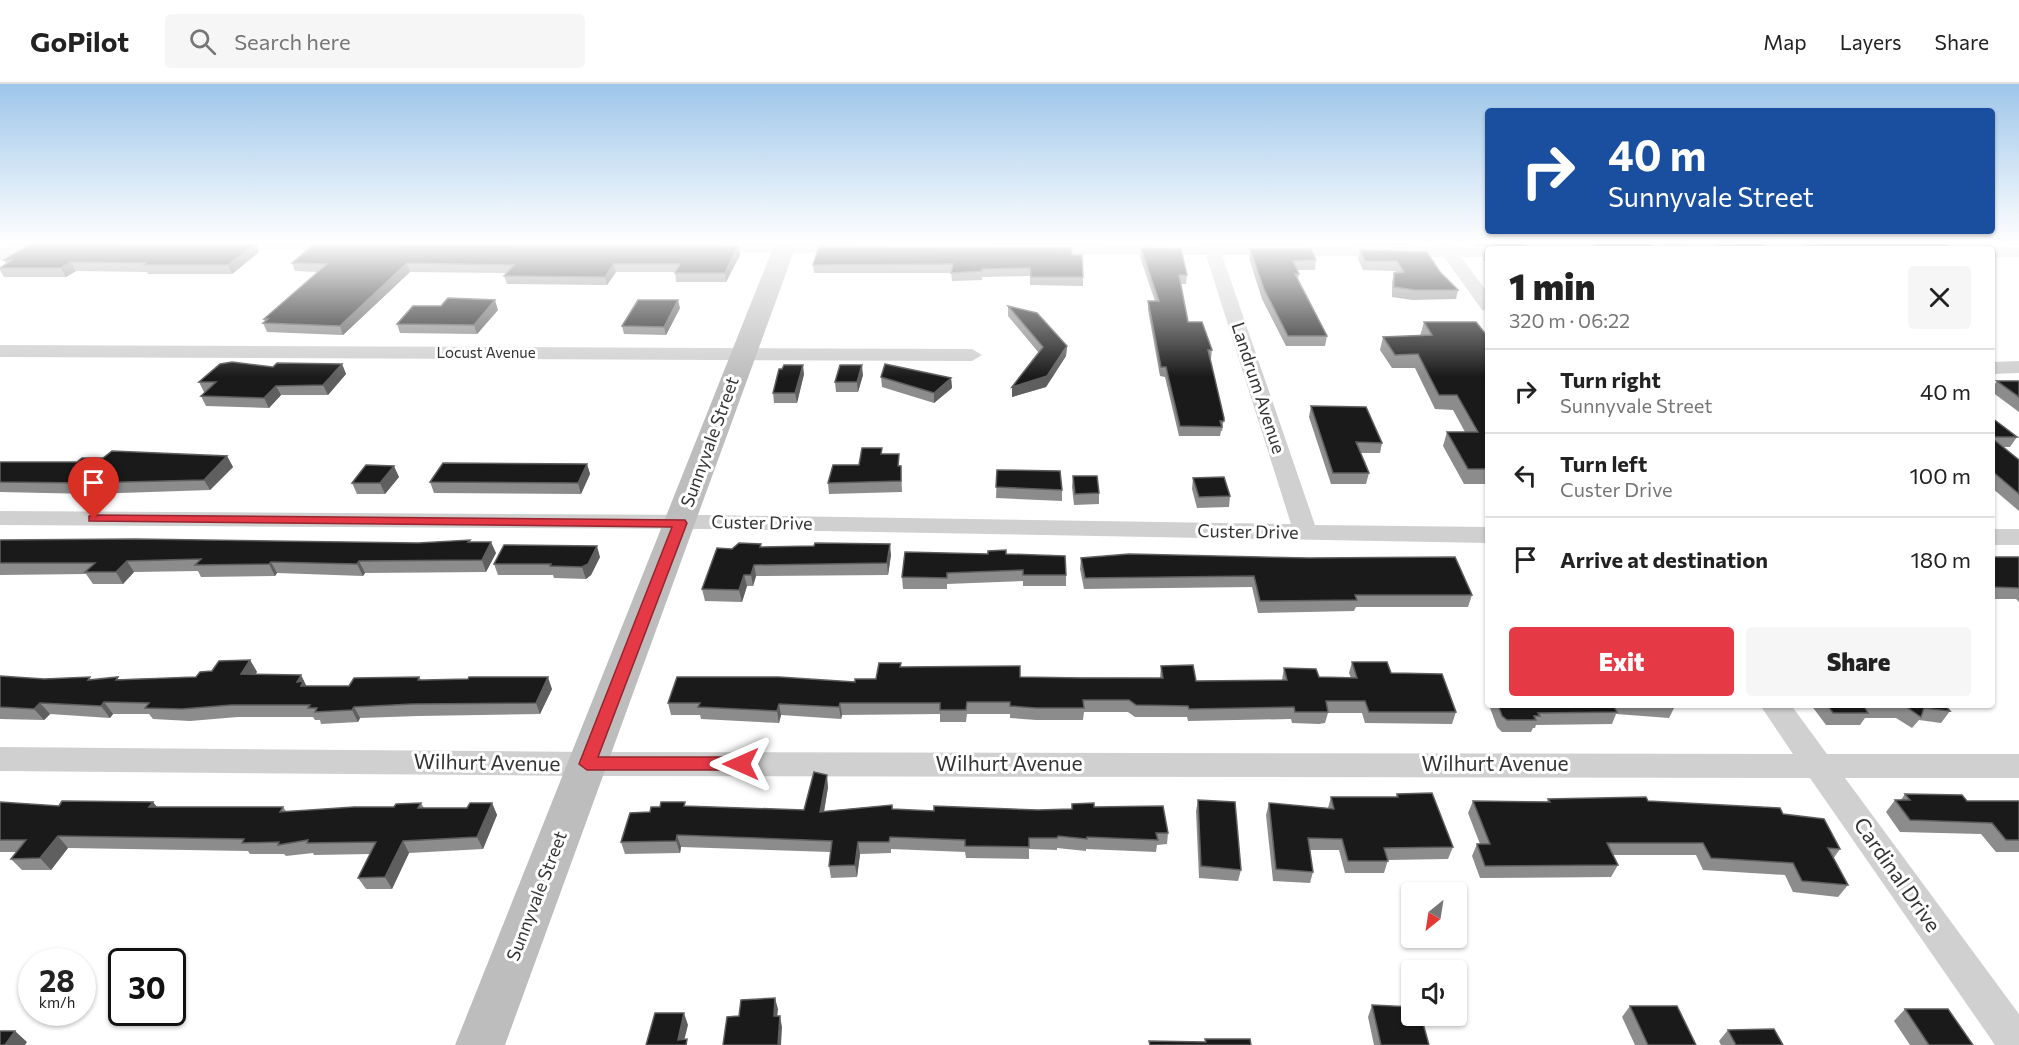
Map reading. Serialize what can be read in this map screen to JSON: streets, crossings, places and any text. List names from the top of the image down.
{
  "streets": {
    "street": [
      "Locust Avenue",
      "Landrum Avenue",
      "Sunnyvale Street",
      "Custer Drive",
      "Wilhurt Avenue",
      "Cardinal Drive"
    ]
  },
  "crossings": [
    ["Locust Avenue", "Sunnyvale Street"],
    ["Landrum Avenue", "Custer Drive"],
    ["Sunnyvale Street", "Custer Drive"],
    ["Sunnyvale Street", "Wilhurt Avenue"],
    ["Wilhurt Avenue", "Cardinal Drive"]
  ],
  "north": "bottom left",
  "page": {
    "header": "GoPilot",
    "search": "Search here",
    "nav": ["Map", "Layers", "Share"],
    "turn": ["40 m", "Sunnyvale Street"],
    "heading": ["1 min", "320 m · 06:22"],
    "list": [
      {
        "name": "Turn right",
        "note": "Sunnyvale Street",
        "value": "40 m"
      },
      {
        "name": "Turn left",
        "note": "Custer Drive",
        "value": "100 m"
      },
      {
        "name": "Arrive at destination",
        "value": "180 m"
      }
    ],
    "buttons": ["Exit", "Share"],
    "speed": "28 km/h",
    "limit": "30"
  }
}
